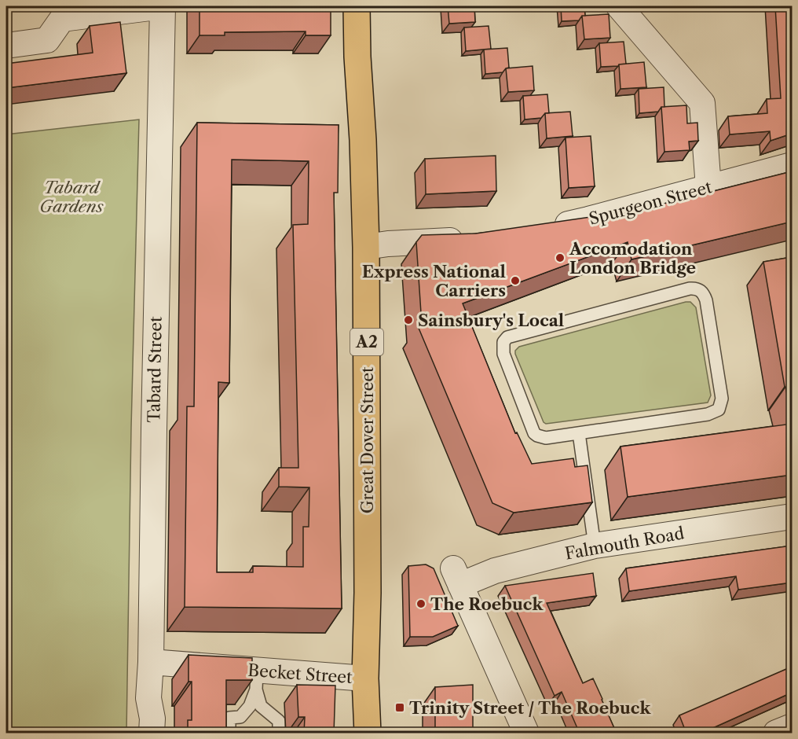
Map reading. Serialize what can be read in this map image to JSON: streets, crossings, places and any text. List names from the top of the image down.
{
  "streets": {
    "main road": ["A2", "Great Dover Street"],
    "street": [
      "Spurgeon Street",
      "Tabard Street",
      "Falmouth Road",
      "Becket Street"
    ]
  },
  "crossings": [
    ["Tabard Street", "Becket Street"],
    ["Great Dover Street", "Becket Street"]
  ],
  "parks": ["Tabard Gardens"],
  "places": {
    "other": [
      "Accomodation London Bridge",
      "Express National Carriers",
      "Sainsbury's Local",
      "The Roebuck"
    ],
    "transit": ["Trinity Street / The Roebuck"]
  }
}
